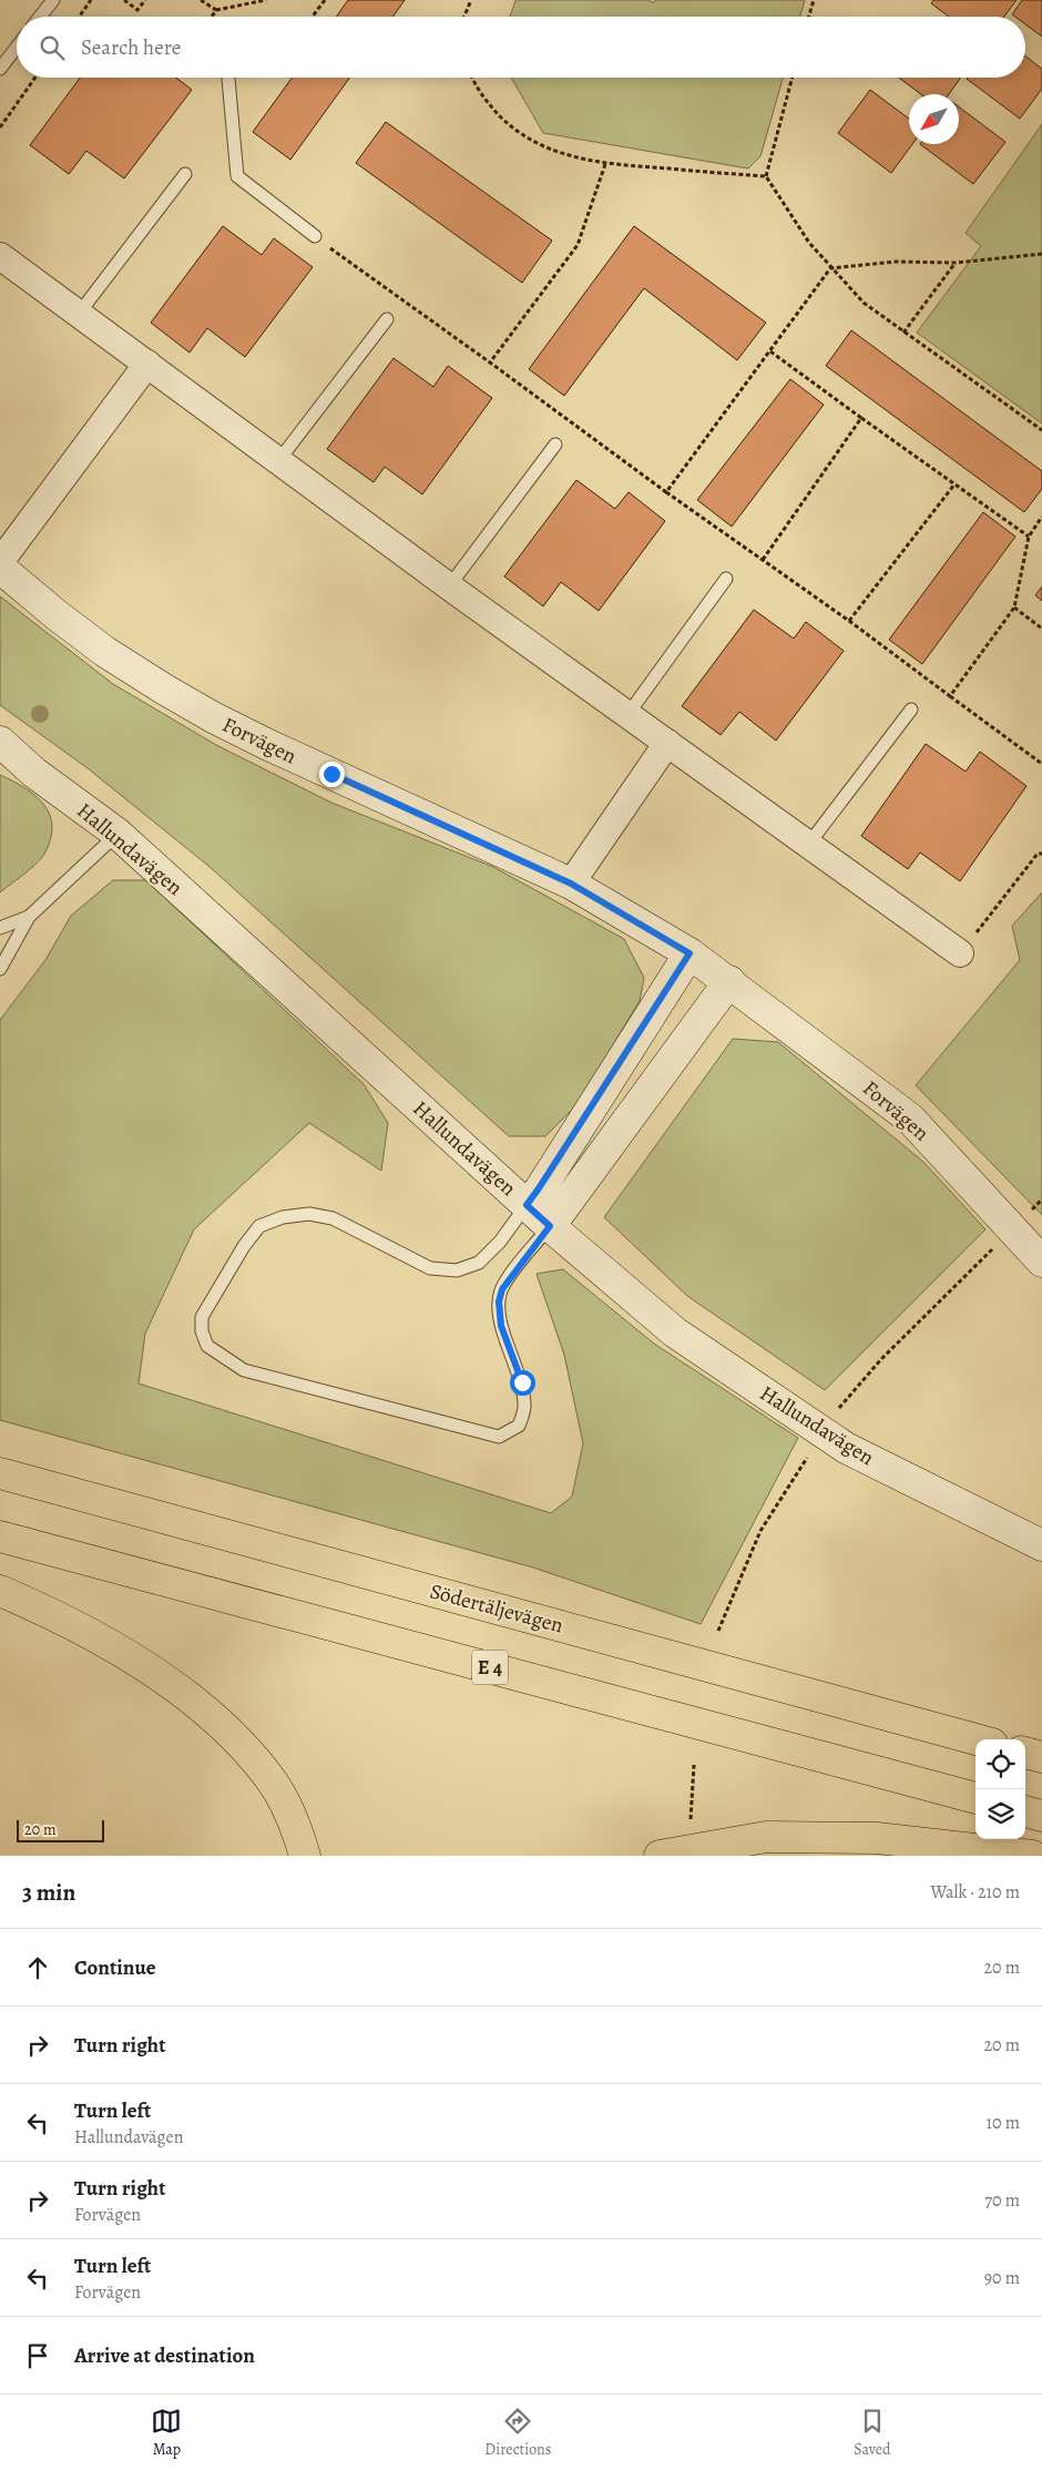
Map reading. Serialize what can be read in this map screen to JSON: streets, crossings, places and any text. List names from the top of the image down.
{
  "streets": {
    "highway": ["Södertäljevägen", "E 4"],
    "street": ["Forvägen", "Hallundavägen"]
  },
  "scale_bar": "20 m",
  "north": "bottom left",
  "page": {
    "search": "Search here",
    "scale": "20 m",
    "heading": ["3 min", "Walk · 210 m"],
    "list": [
      ["Continue", "20 m"],
      ["Turn right", "20 m"],
      ["Turn left", "Hallundavägen", "10 m"],
      ["Turn right", "Forvägen", "70 m"],
      ["Turn left", "Forvägen", "90 m"],
      "Arrive at destination"
    ],
    "nav": ["Map", "Directions", "Saved"]
  }
}
